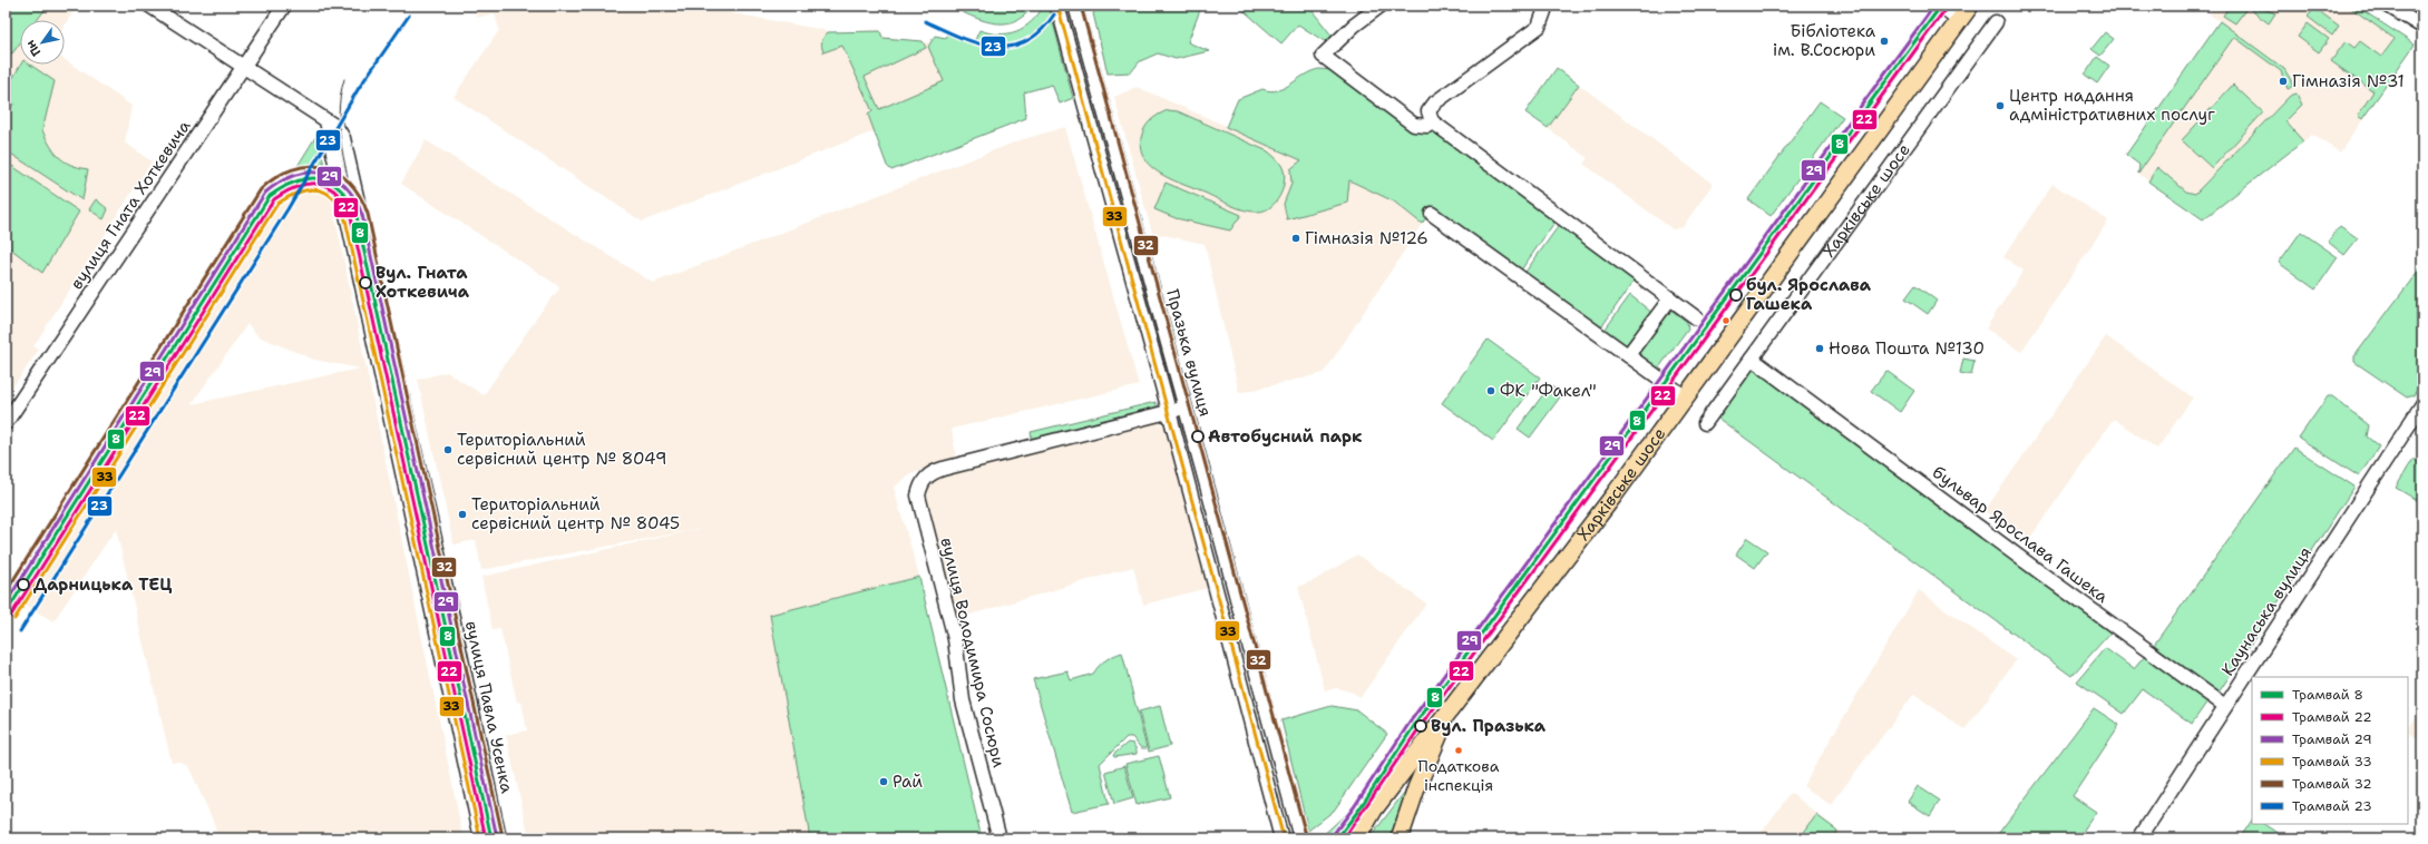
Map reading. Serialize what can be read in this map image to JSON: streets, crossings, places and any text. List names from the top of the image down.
{
  "streets": {
    "main road": ["Харківське шосе"],
    "street": [
      "вулиця Гната Хоткевича",
      "Празька вулиця",
      "бульвар Ярослава Гашека",
      "Каунаська вулиця",
      "вулиця Володимира Сосюри",
      "вулиця Павла Усенка"
    ]
  },
  "crossings": [
    ["Харківське шосе", "бульвар Ярослава Гашека"],
    ["вулиця Гната Хоткевича", "вулиця Павла Усенка"],
    ["Празька вулиця", "вулиця Володимира Сосюри"],
    ["бульвар Ярослава Гашека", "Каунаська вулиця"]
  ],
  "places": [
    "Бібліотека ім. В.Сосюри",
    "Гімназія №31",
    "Центр надання адміністративних послуг",
    "Гімназія №126",
    "Вул. Гната Хоткевича",
    "бул. Ярослава Гашека",
    "Нова Пошта №130",
    "ФК \"Факел\"",
    "Автобусний парк",
    "Територіальний сервісний центр № 8049",
    "Територіальний сервісний центр № 8045",
    "Дарницька ТЕЦ",
    "Вул. Празька",
    "Податкова інспекція",
    "Рай"
  ],
  "lines": [
    "tram line 8",
    "tram line 29",
    "tram line 32",
    "tram line 22",
    "tram line 33",
    "tram line 23"
  ],
  "legend": [
    "Трамвай 8",
    "Трамвай 22",
    "Трамвай 29",
    "Трамвай 33",
    "Трамвай 32",
    "Трамвай 23"
  ],
  "north": "bottom left"
}
